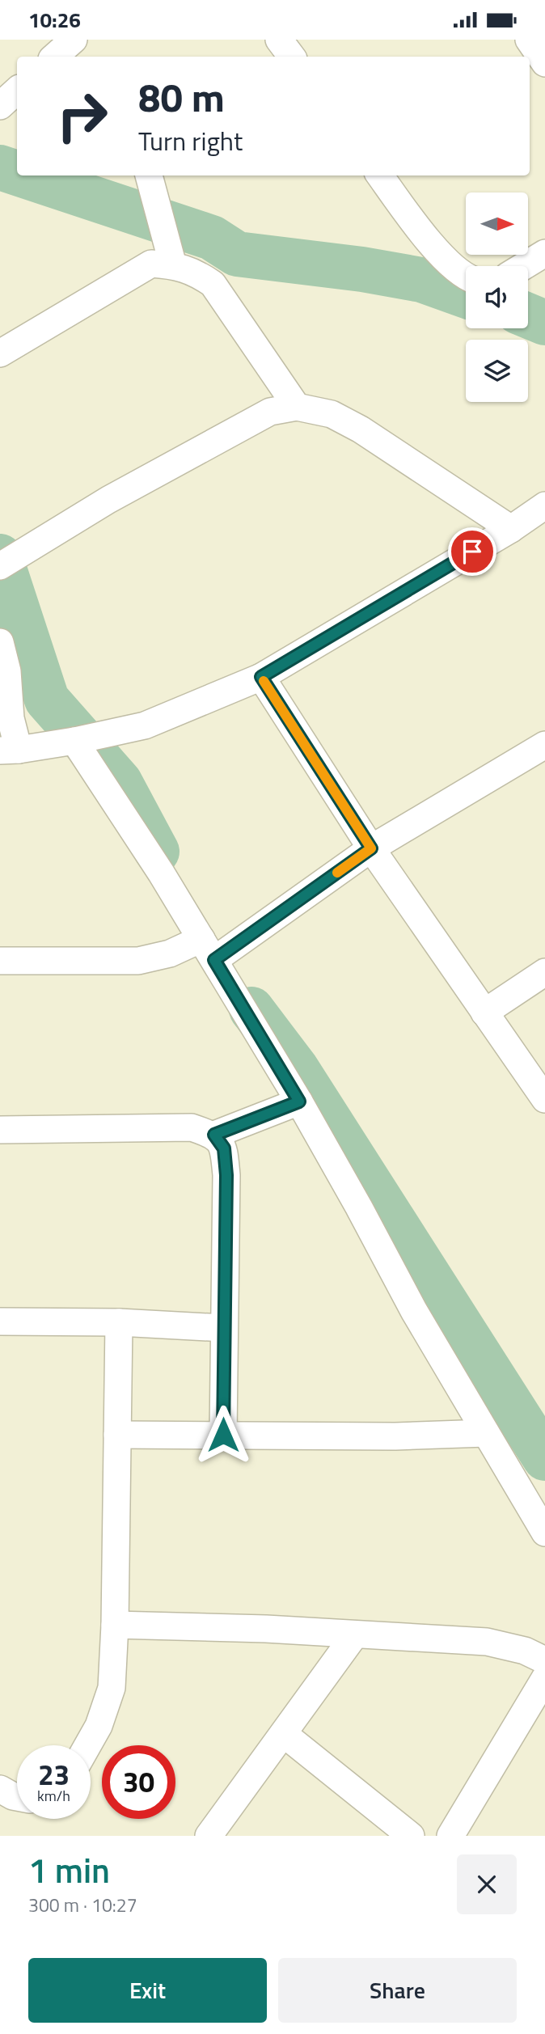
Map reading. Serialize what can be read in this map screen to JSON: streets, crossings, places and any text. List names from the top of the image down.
{
  "north": "right",
  "page": {
    "status": "10:26",
    "turn": ["80 m", "Turn right"],
    "speed": "23 km/h",
    "limit": "30",
    "heading": ["1 min", "300 m · 10:27"],
    "buttons": ["Exit", "Share"]
  }
}
